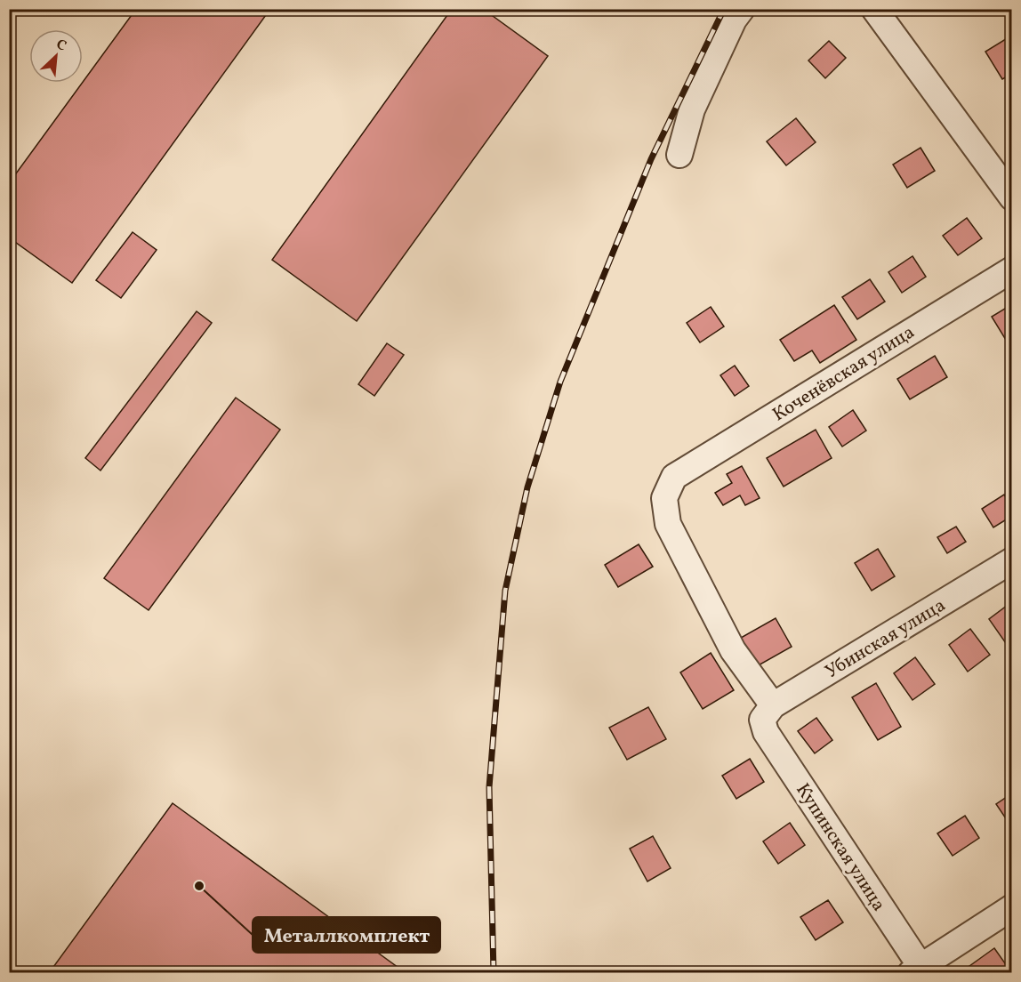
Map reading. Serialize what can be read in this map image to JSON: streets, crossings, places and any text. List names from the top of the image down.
{
  "streets": {
    "street": ["Коченёвская улица", "Убинская улица", "Купинская улица"]
  },
  "crossings": [
    ["Коченёвская улица", "Купинская улица"],
    ["Убинская улица", "Купинская улица"]
  ],
  "places": ["Металлкомплект"],
  "north": "top right"
}
